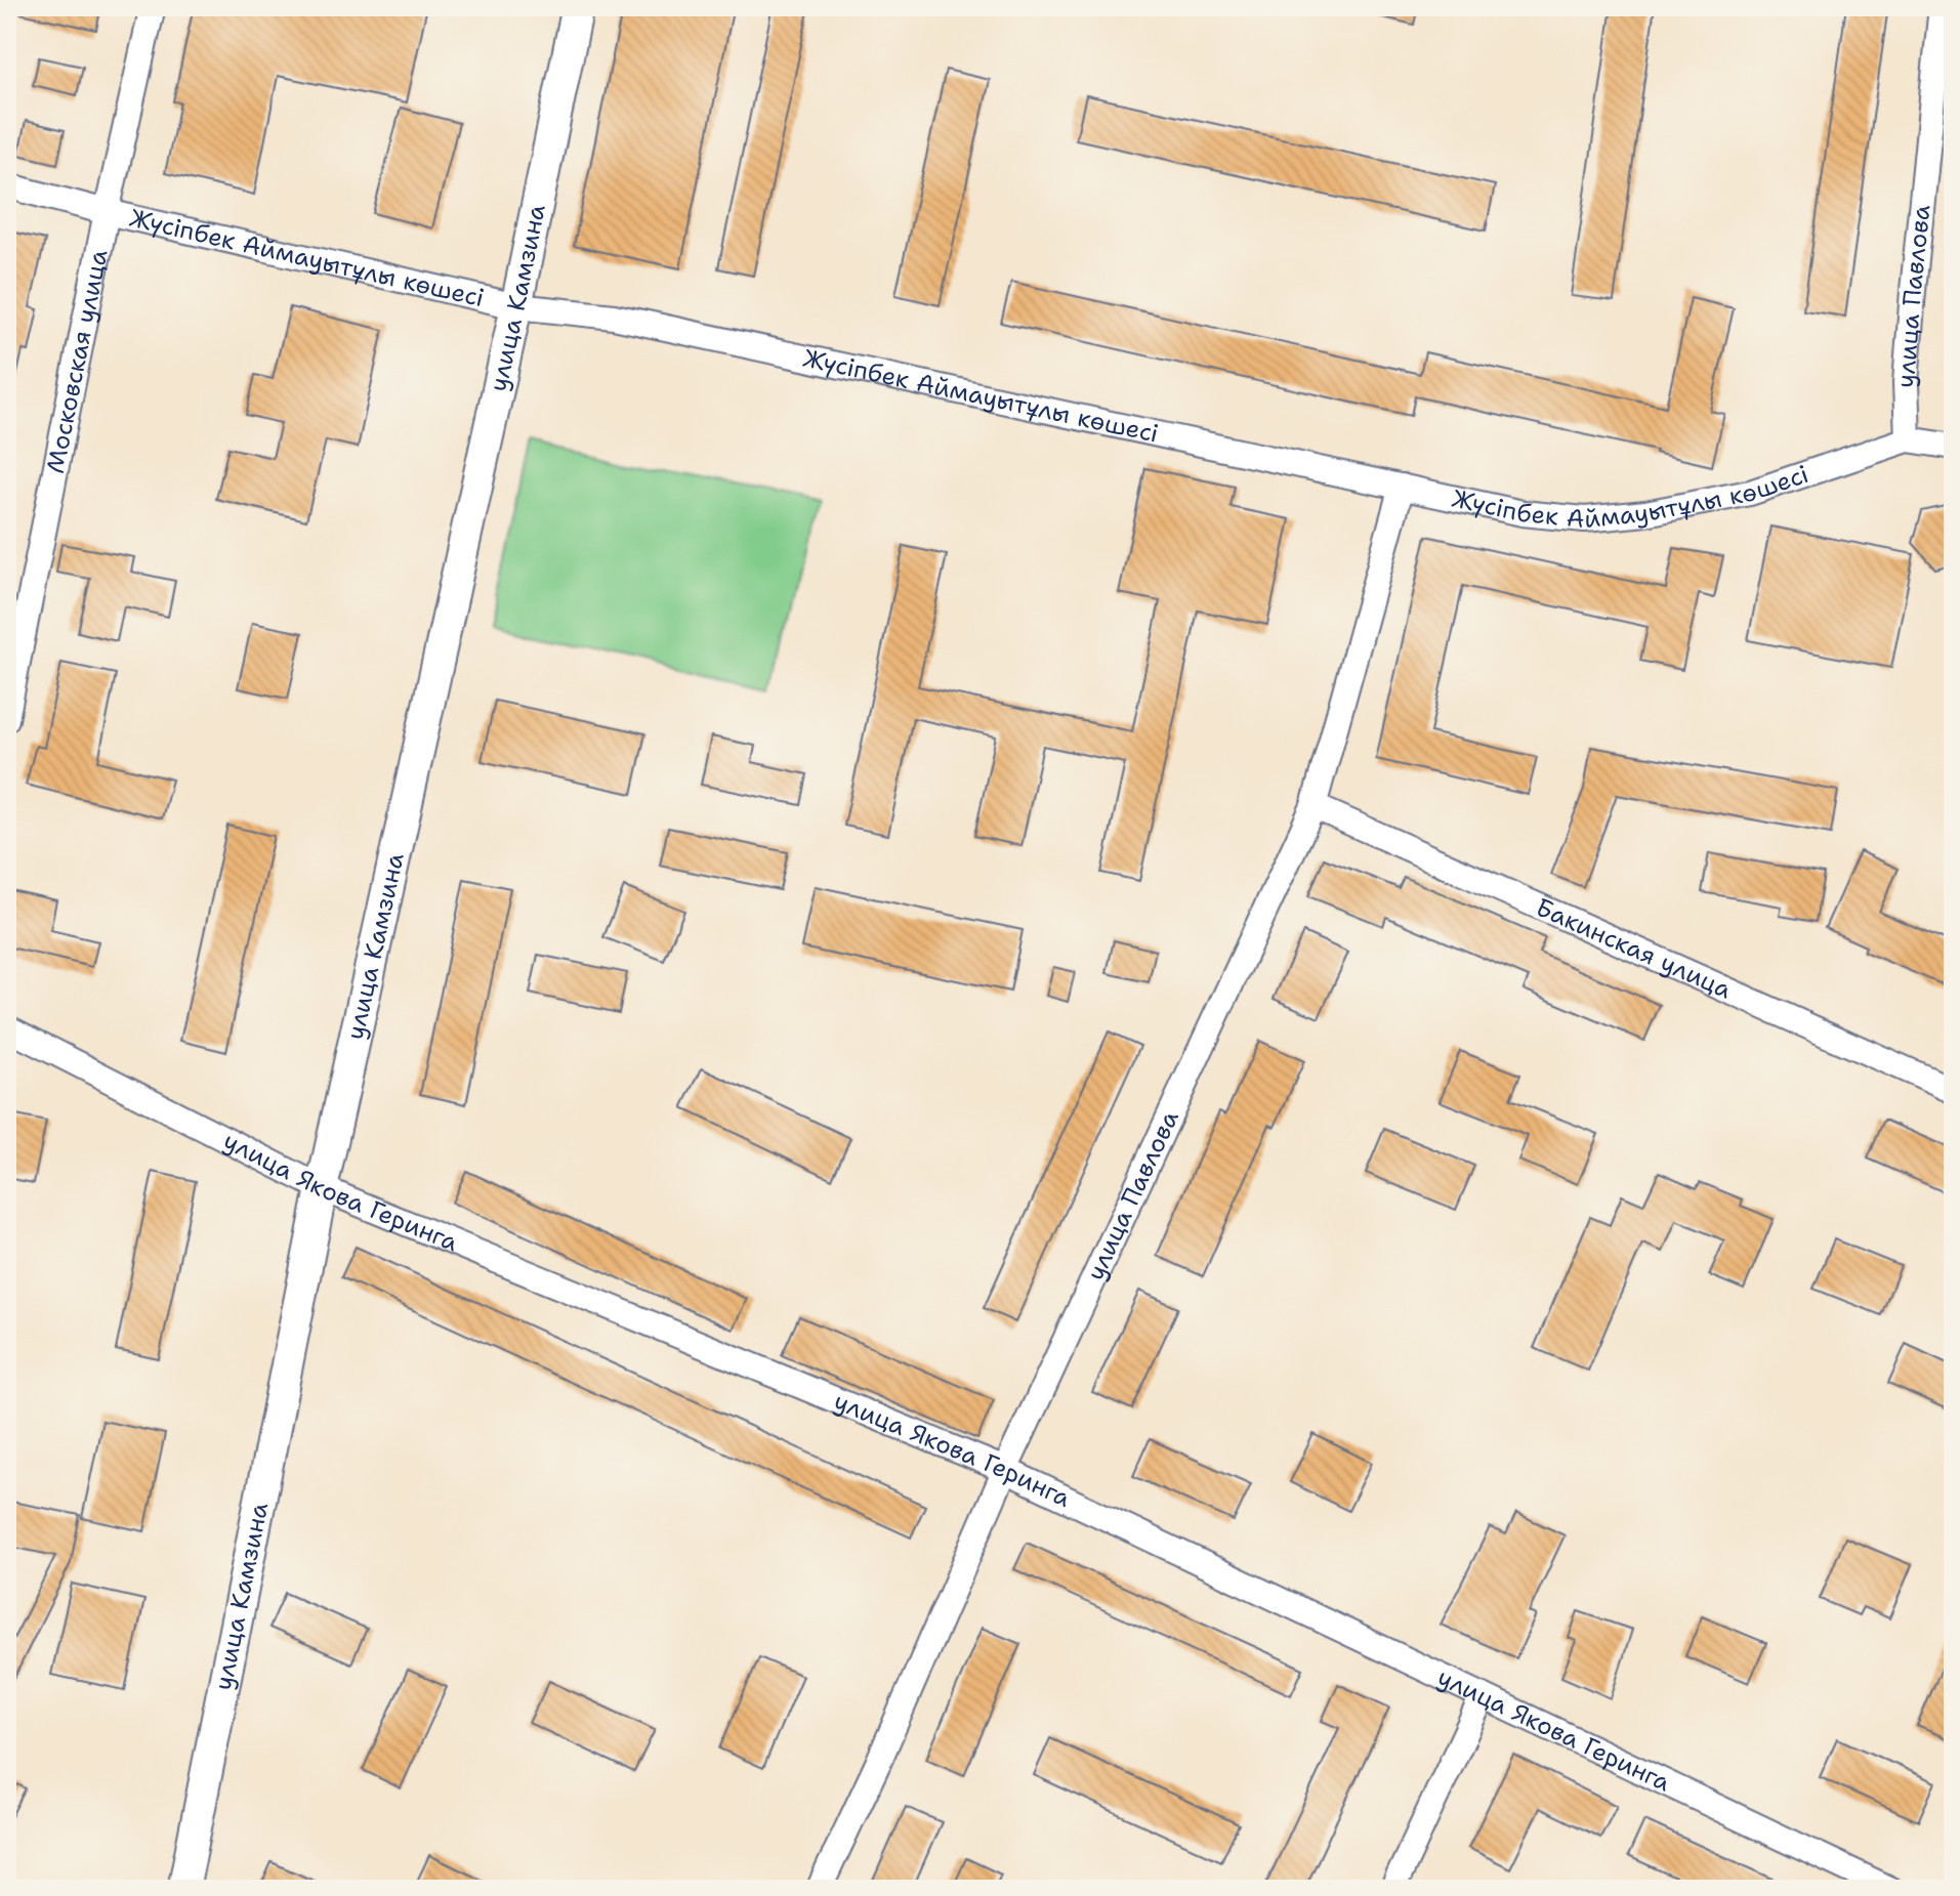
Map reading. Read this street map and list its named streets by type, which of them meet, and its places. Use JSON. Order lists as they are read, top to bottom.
{
  "streets": {
    "main road": ["улица Камзина"],
    "street": [
      "Жүсіпбек Аймауытұлы көшесі",
      "улица Павлова",
      "Московская улица",
      "Бакинская улица",
      "улица Якова Геринга"
    ]
  },
  "crossings": [
    ["Жүсіпбек Аймауытұлы көшесі", "улица Павлова"],
    ["Жүсіпбек Аймауытұлы көшесі", "улица Камзина"],
    ["Жүсіпбек Аймауытұлы көшесі", "Московская улица"],
    ["улица Павлова", "Бакинская улица"],
    ["улица Павлова", "улица Якова Геринга"],
    ["улица Камзина", "улица Якова Геринга"]
  ]
}
